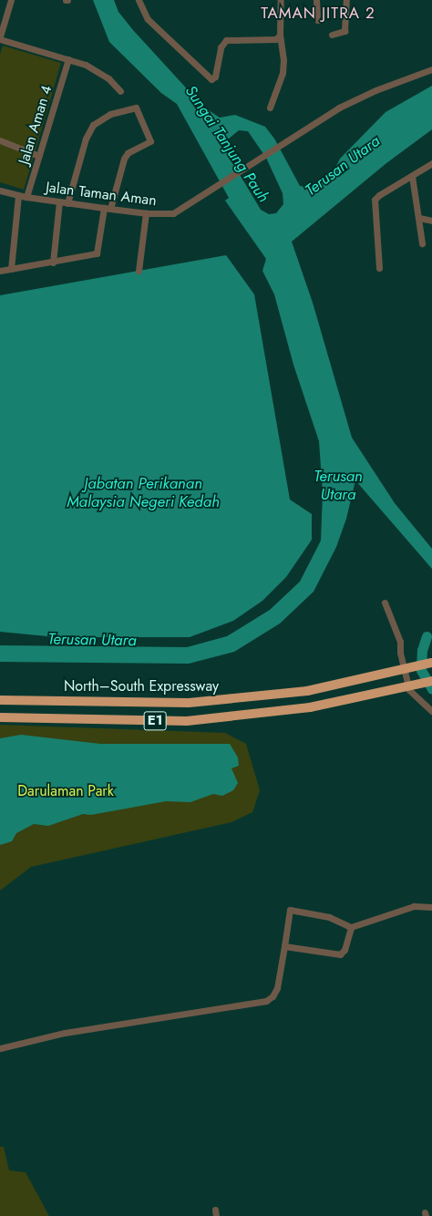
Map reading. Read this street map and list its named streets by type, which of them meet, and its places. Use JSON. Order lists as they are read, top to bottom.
{
  "streets": {
    "highway": ["North–South Expressway", "E1"],
    "street": ["Jalan Aman 4", "Jalan Taman Aman"]
  },
  "crossings": [
    ["Jalan Aman 4", "Jalan Taman Aman"]
  ],
  "districts": ["TAMAN JITRA 2"],
  "water": ["Sungai Tanjung Pauh", "Terusan Utara", "Jabatan Perikanan Malaysia Negeri Kedah"],
  "parks": ["Darulaman Park"]
}
